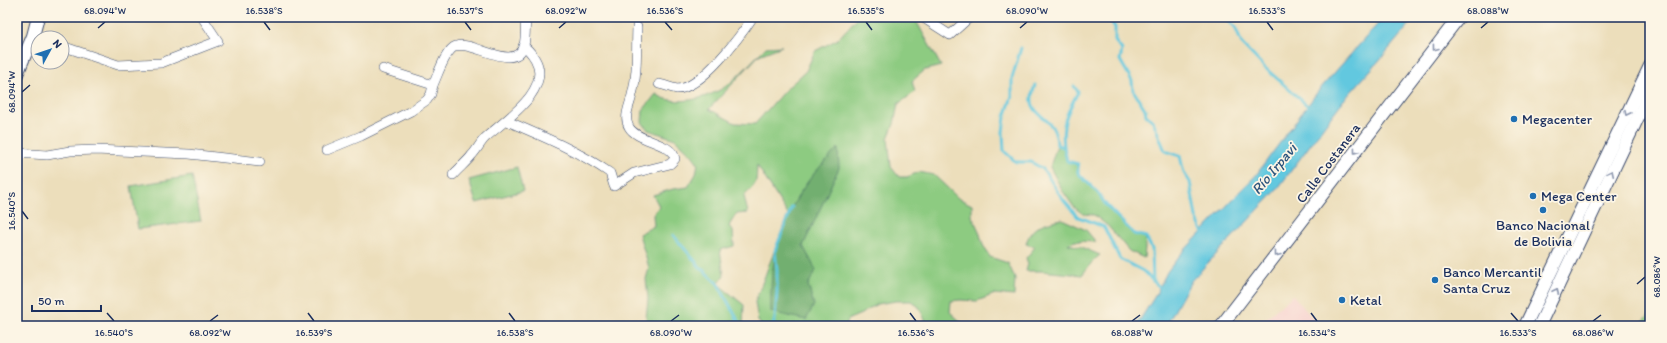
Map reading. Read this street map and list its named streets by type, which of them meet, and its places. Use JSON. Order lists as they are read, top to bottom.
{
  "streets": {
    "main road": ["Calle Costanera"]
  },
  "one_way": ["Calle Costanera"],
  "water": ["Río Irpavi"],
  "places": [
    "Megacenter",
    "Mega Center",
    "Banco Nacional de Bolivia",
    "Banco Mercantil Santa Cruz",
    "Ketal"
  ],
  "scale_bar": "50 m",
  "north": "top right",
  "coordinates": [
    "68.094°W",
    "16.538°S",
    "16.537°S",
    "68.092°W",
    "16.536°S",
    "16.535°S",
    "68.090°W",
    "16.533°S",
    "68.088°W",
    "16.540°S",
    "68.086°W",
    "16.539°S",
    "16.534°S"
  ]
}
